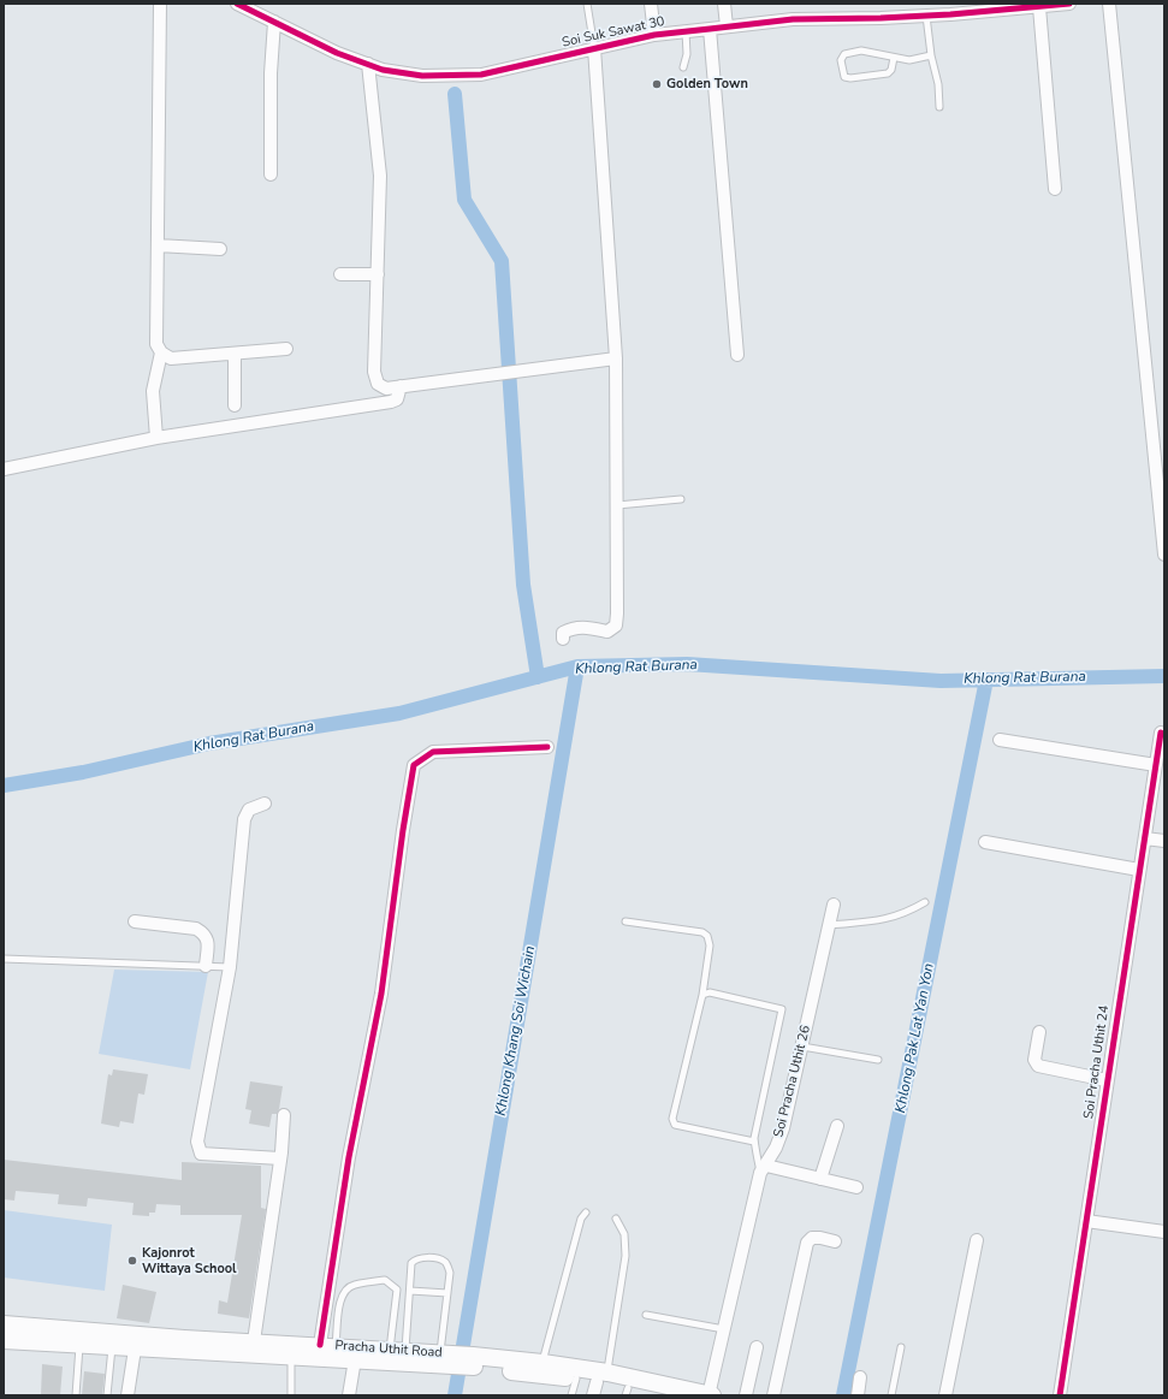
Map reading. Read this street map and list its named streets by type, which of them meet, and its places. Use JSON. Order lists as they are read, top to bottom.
{
  "streets": {
    "main road": ["Pracha Uthit Road"],
    "street": ["Soi Suk Sawat 30", "Soi Pracha Uthit 24", "Soi Pracha Uthit 26"]
  },
  "crossings": [
    ["Soi Pracha Uthit 26", "Pracha Uthit Road"]
  ],
  "water": ["Khlong Rat Burana", "Khlong Khang Soi Wichain", "Khlong Pak Lat Yan Yon"],
  "places": ["Golden Town", "Kajonrot Wittaya School"]
}
